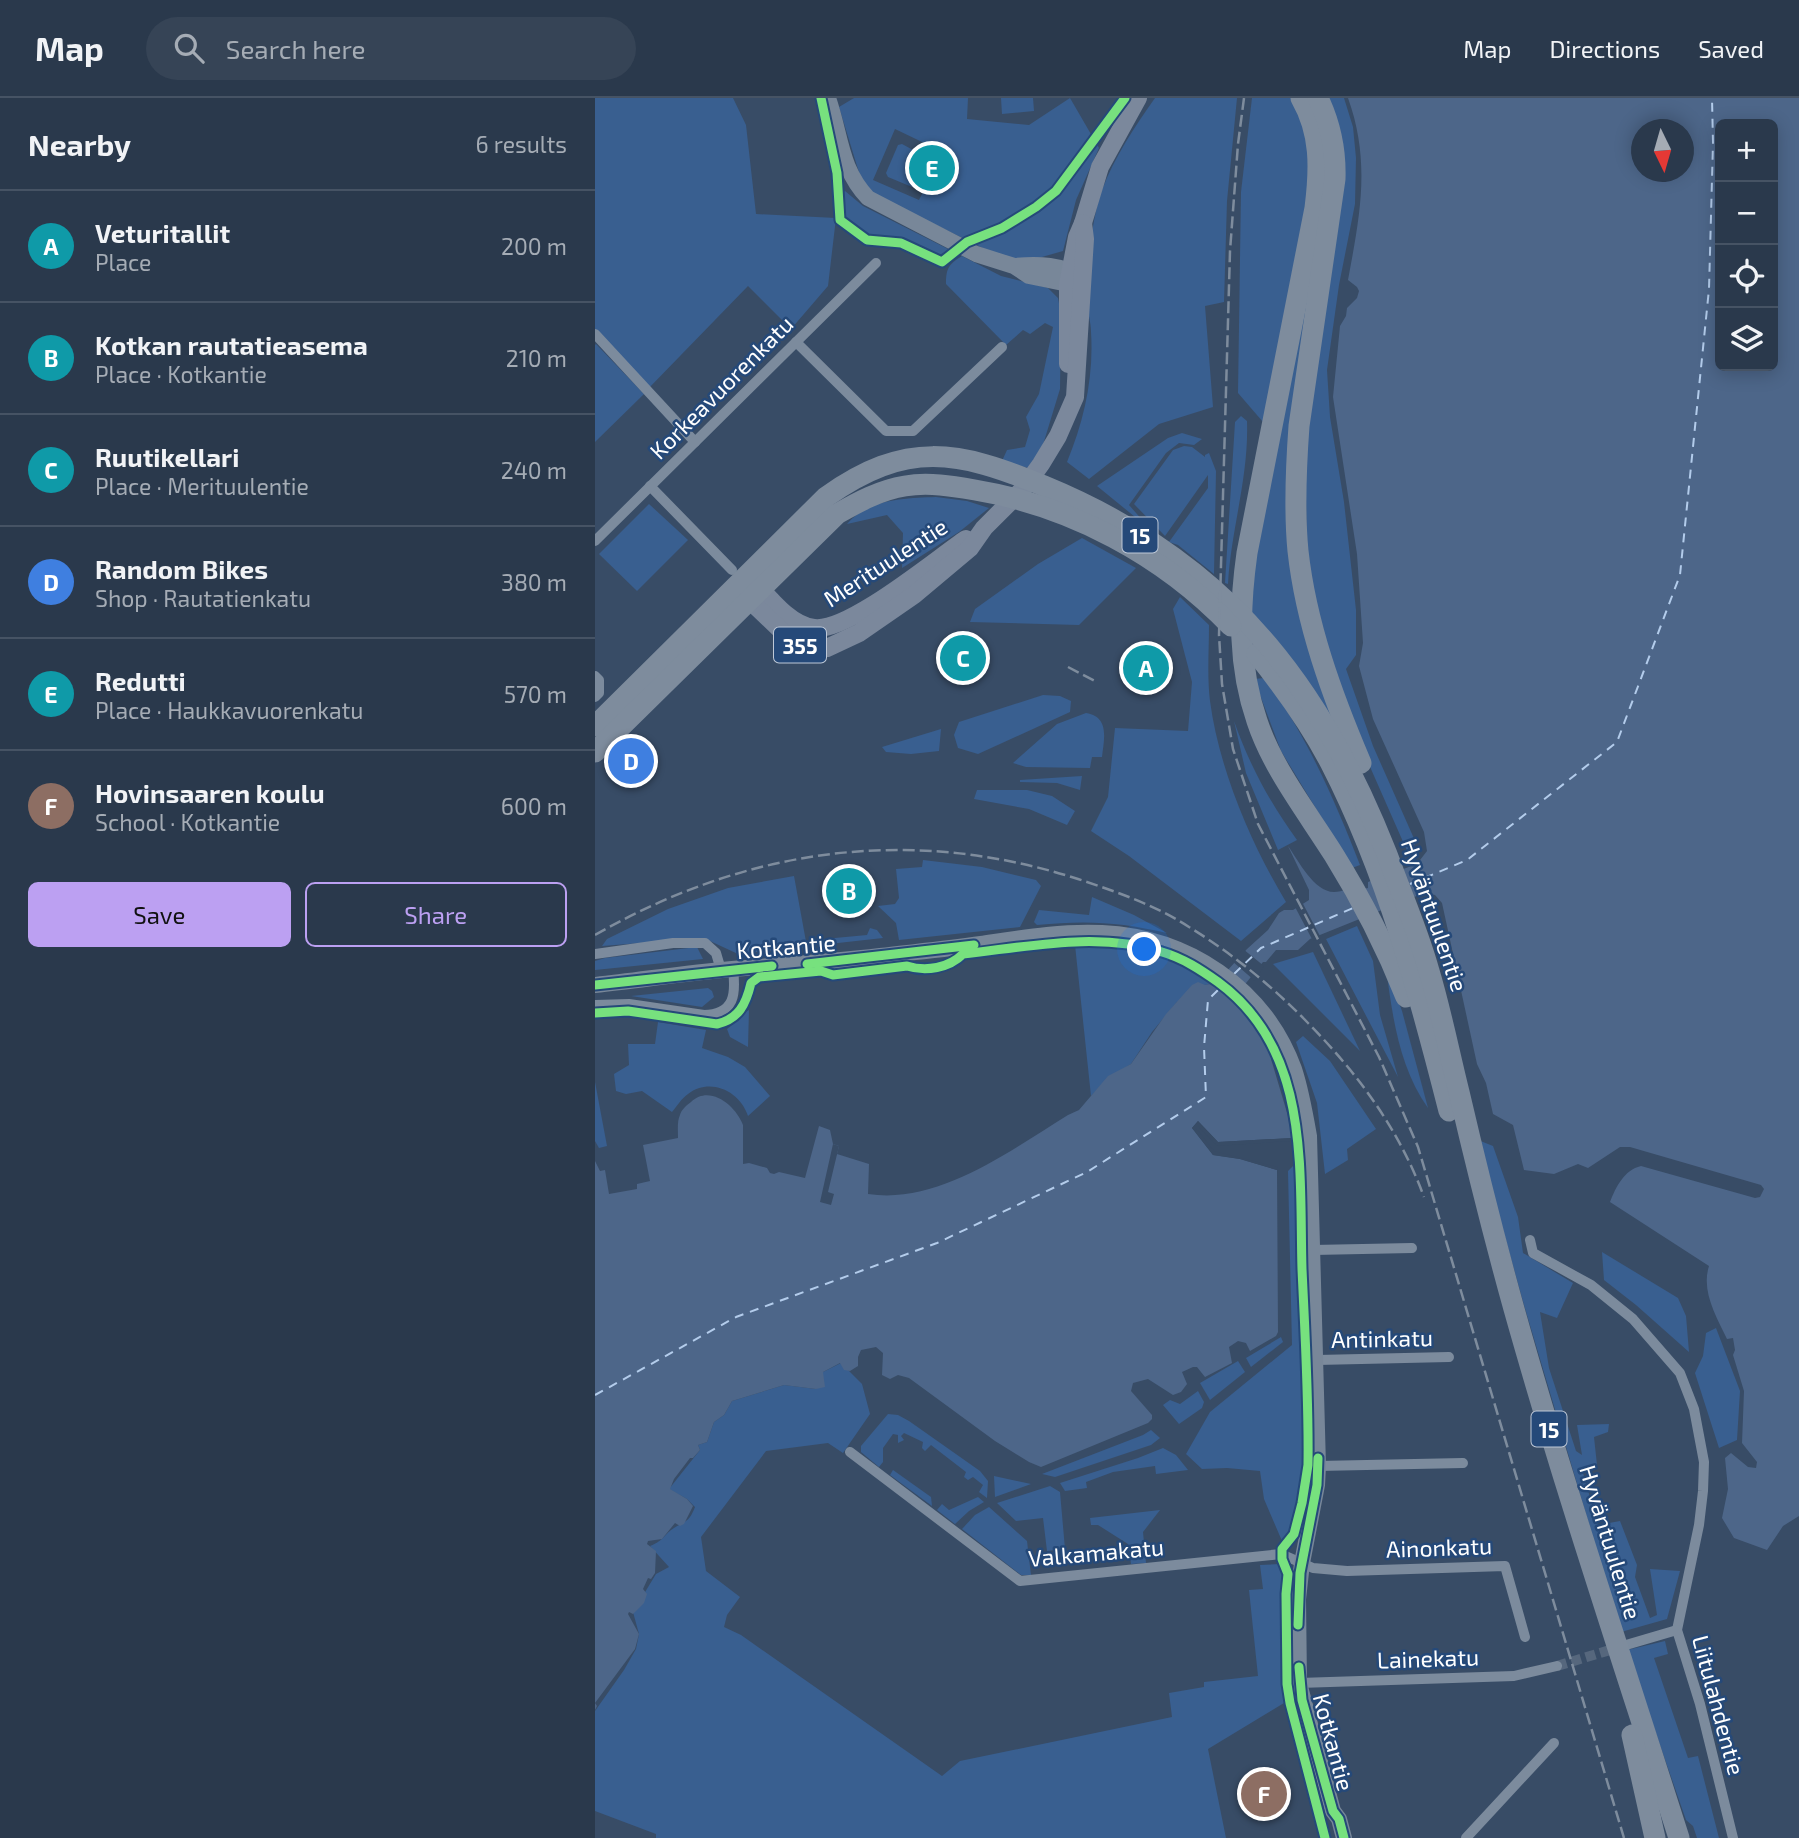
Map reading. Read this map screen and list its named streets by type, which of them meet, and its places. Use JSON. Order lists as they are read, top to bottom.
{
  "streets": {
    "highway": ["15", "Hyväntuulentie"],
    "main road": ["Merituulentie", "355"],
    "street": [
      "Korkeavuorenkatu",
      "Kotkantie",
      "Antinkatu",
      "Ainonkatu",
      "Valkamakatu",
      "Lainekatu",
      "Liitulahdentie"
    ]
  },
  "crossings": [
    ["15", "Merituulentie"],
    ["15", "Hyväntuulentie"],
    ["Merituulentie", "Hyväntuulentie"],
    ["Kotkantie", "Antinkatu"],
    ["Kotkantie", "Ainonkatu"],
    ["Kotkantie", "Valkamakatu"],
    ["Kotkantie", "Lainekatu"],
    ["Ainonkatu", "Valkamakatu"]
  ],
  "north": "bottom",
  "page": {
    "header": "Map",
    "search": "Search here",
    "nav": ["Map", "Directions", "Saved"],
    "heading": ["Nearby", "6 results"],
    "map_buttons": ["+", "−"],
    "pins": [
      "E",
      "C",
      "A",
      "D",
      "B",
      "F"
    ],
    "list": [
      {
        "mark": "A",
        "name": "Veturitallit",
        "note": "Place",
        "value": "200 m"
      },
      {
        "mark": "B",
        "name": "Kotkan rautatieasema",
        "note": "Place · Kotkantie",
        "value": "210 m"
      },
      {
        "mark": "C",
        "name": "Ruutikellari",
        "note": "Place · Merituulentie",
        "value": "240 m"
      },
      {
        "mark": "D",
        "name": "Random Bikes",
        "note": "Shop · Rautatienkatu",
        "value": "380 m"
      },
      {
        "mark": "E",
        "name": "Redutti",
        "note": "Place · Haukkavuorenkatu",
        "value": "570 m"
      },
      {
        "mark": "F",
        "name": "Hovinsaaren koulu",
        "note": "School · Kotkantie",
        "value": "600 m"
      }
    ],
    "buttons": ["Save", "Share"]
  }
}
